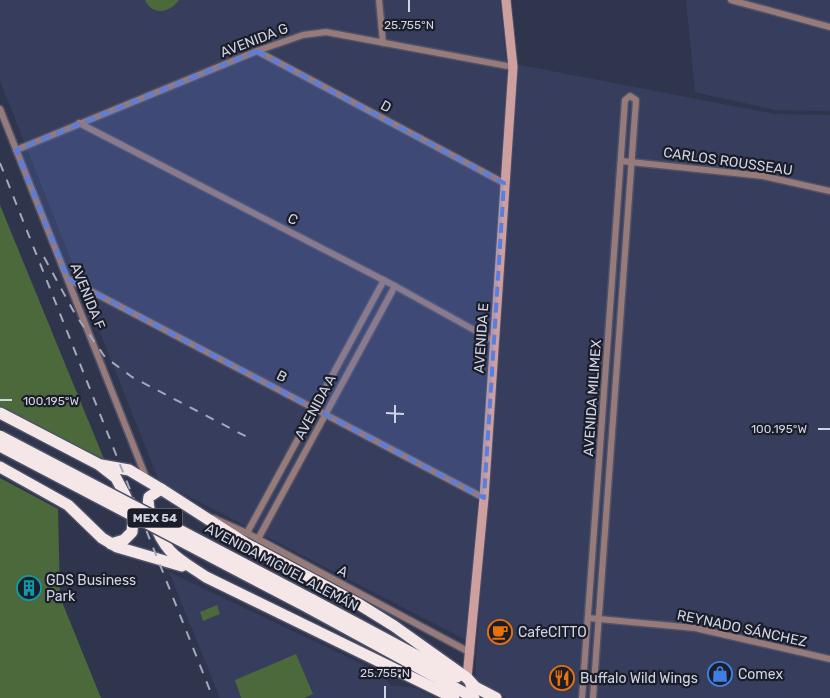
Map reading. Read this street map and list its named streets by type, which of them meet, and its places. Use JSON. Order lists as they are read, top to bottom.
{
  "streets": {
    "highway": ["MEX 54", "AVENIDA MIGUEL ALEMÁN"],
    "main road": ["AVENIDA E"],
    "street": [
      "AVENIDA G",
      "D",
      "CARLOS ROUSSEAU",
      "C",
      "AVENIDA F",
      "B",
      "AVENIDA MILIMEX",
      "AVENIDA A",
      "A",
      "REYNADO SÁNCHEZ"
    ]
  },
  "crossings": [
    ["AVENIDA G", "D"],
    ["AVENIDA G", "C"],
    ["AVENIDA G", "AVENIDA F"],
    ["AVENIDA G", "AVENIDA E"],
    ["D", "AVENIDA E"],
    ["CARLOS ROUSSEAU", "AVENIDA MILIMEX"],
    ["C", "AVENIDA E"],
    ["C", "AVENIDA A"],
    ["AVENIDA F", "B"],
    ["AVENIDA E", "B"],
    ["AVENIDA E", "A"],
    ["B", "AVENIDA A"],
    ["AVENIDA MILIMEX", "REYNADO SÁNCHEZ"],
    ["AVENIDA A", "A"]
  ],
  "places": {
    "building": ["GDS Business Park"],
    "cafe": ["CafeCITTO"],
    "shop": ["Comex"],
    "restaurant": ["Buffalo Wild Wings"]
  },
  "coordinates": ["25.755°N", "100.195°W"]
}
